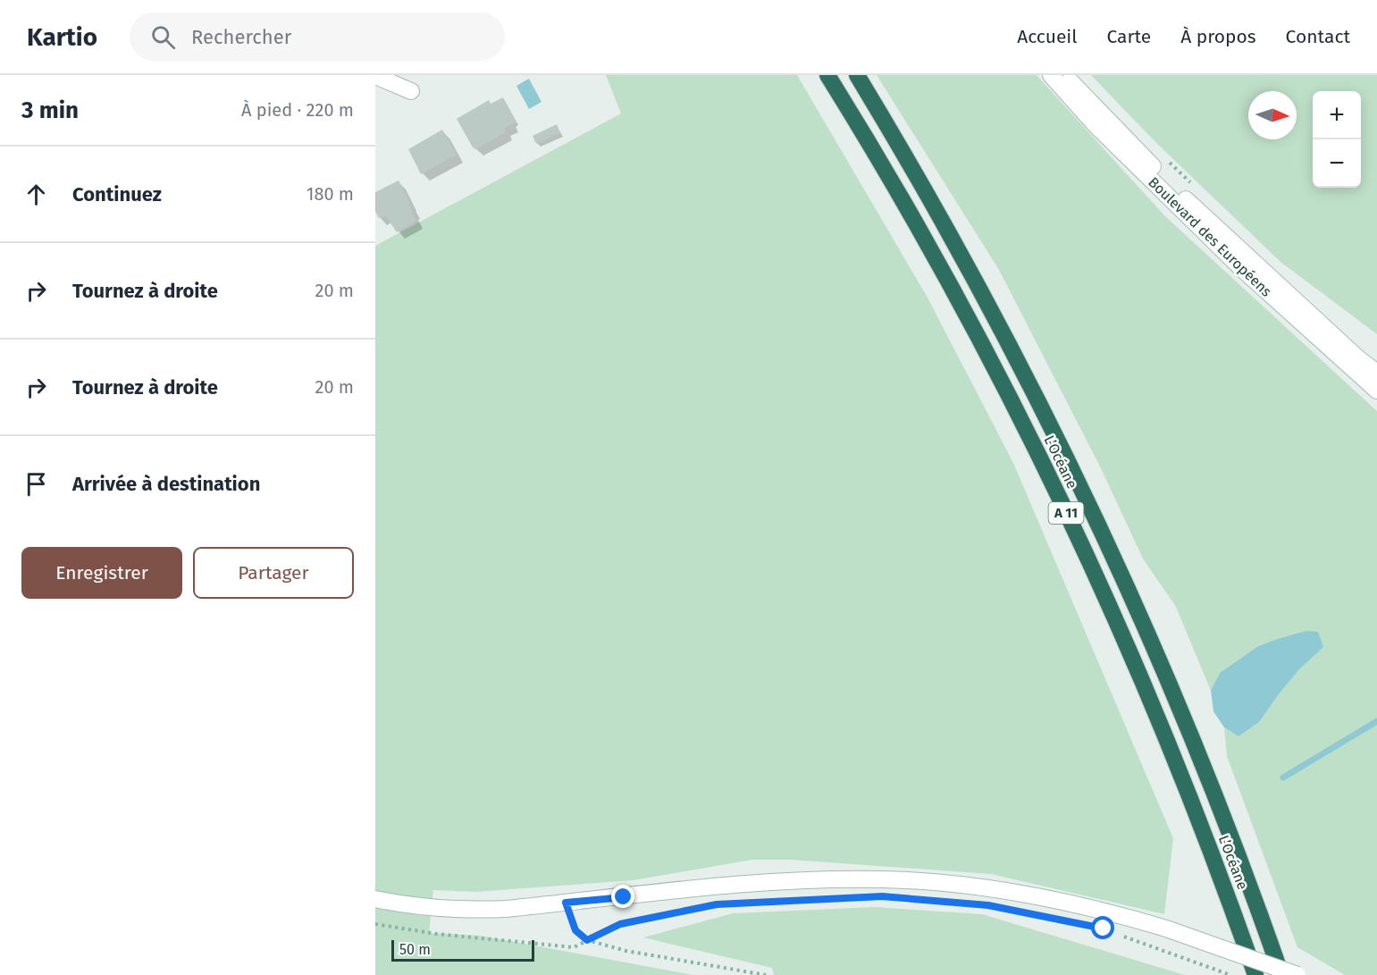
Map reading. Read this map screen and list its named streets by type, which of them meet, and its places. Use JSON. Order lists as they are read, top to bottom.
{
  "streets": {
    "highway": ["L’Océane", "A 11"],
    "main road": ["Boulevard des Européens"]
  },
  "scale_bar": "50 m",
  "north": "right",
  "page": {
    "header": "Kartio",
    "search": "Rechercher",
    "nav": [
      "Accueil",
      "Carte",
      "À propos",
      "Contact"
    ],
    "heading": ["3 min", "À pied · 220 m"],
    "map_buttons": ["+", "−"],
    "list": [
      ["Continuez", "180 m"],
      ["Tournez à droite", "20 m"],
      ["Tournez à droite", "20 m"],
      "Arrivée à destination"
    ],
    "buttons": ["Enregistrer", "Partager"],
    "scale": "50 m"
  }
}
